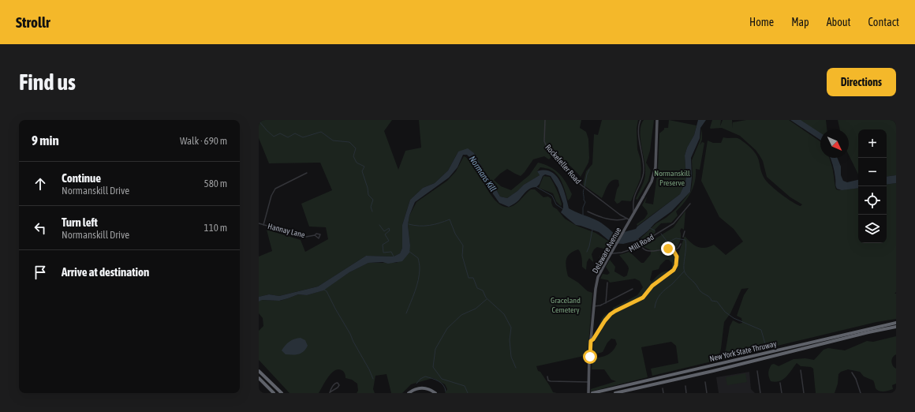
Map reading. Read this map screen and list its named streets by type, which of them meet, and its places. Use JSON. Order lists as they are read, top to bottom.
{
  "streets": {
    "highway": ["New York State Thruway"],
    "main road": ["Delaware Avenue"],
    "street": ["Rockefeller Road", "Hannay Lane", "Mill Road"]
  },
  "crossings": [
    ["Mill Road", "Delaware Avenue"]
  ],
  "water": ["Normans Kill"],
  "parks": ["Normanskill Preserve", "Graceland Cemetery"],
  "north": "bottom right",
  "page": {
    "header": "Strollr",
    "nav": [
      "Home",
      "Map",
      "About",
      "Contact"
    ],
    "buttons": "Directions",
    "title": "Find us",
    "heading": ["9 min", "Walk · 690 m"],
    "map_buttons": ["+", "−"],
    "list": [
      ["Continue", "Normanskill Drive", "580 m"],
      ["Turn left", "Normanskill Drive", "110 m"],
      "Arrive at destination"
    ]
  }
}
